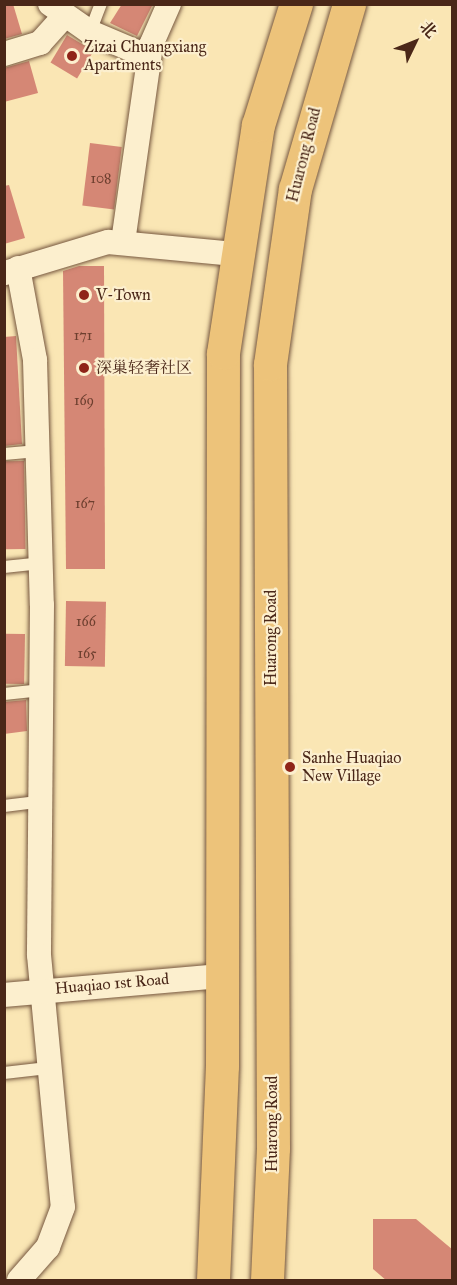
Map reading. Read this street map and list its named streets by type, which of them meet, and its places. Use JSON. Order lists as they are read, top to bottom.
{
  "streets": {
    "main road": ["Huarong Road"],
    "street": ["Huaqiao 1st Road"]
  },
  "places": [
    "Zizai Chuangxiang Apartments",
    "V-Town",
    "深巢轻奢社区",
    "Sanhe Huaqiao New Village"
  ],
  "house_numbers": [
    "108",
    "171",
    "169",
    "167",
    "166",
    "165"
  ],
  "north": "top right"
}
